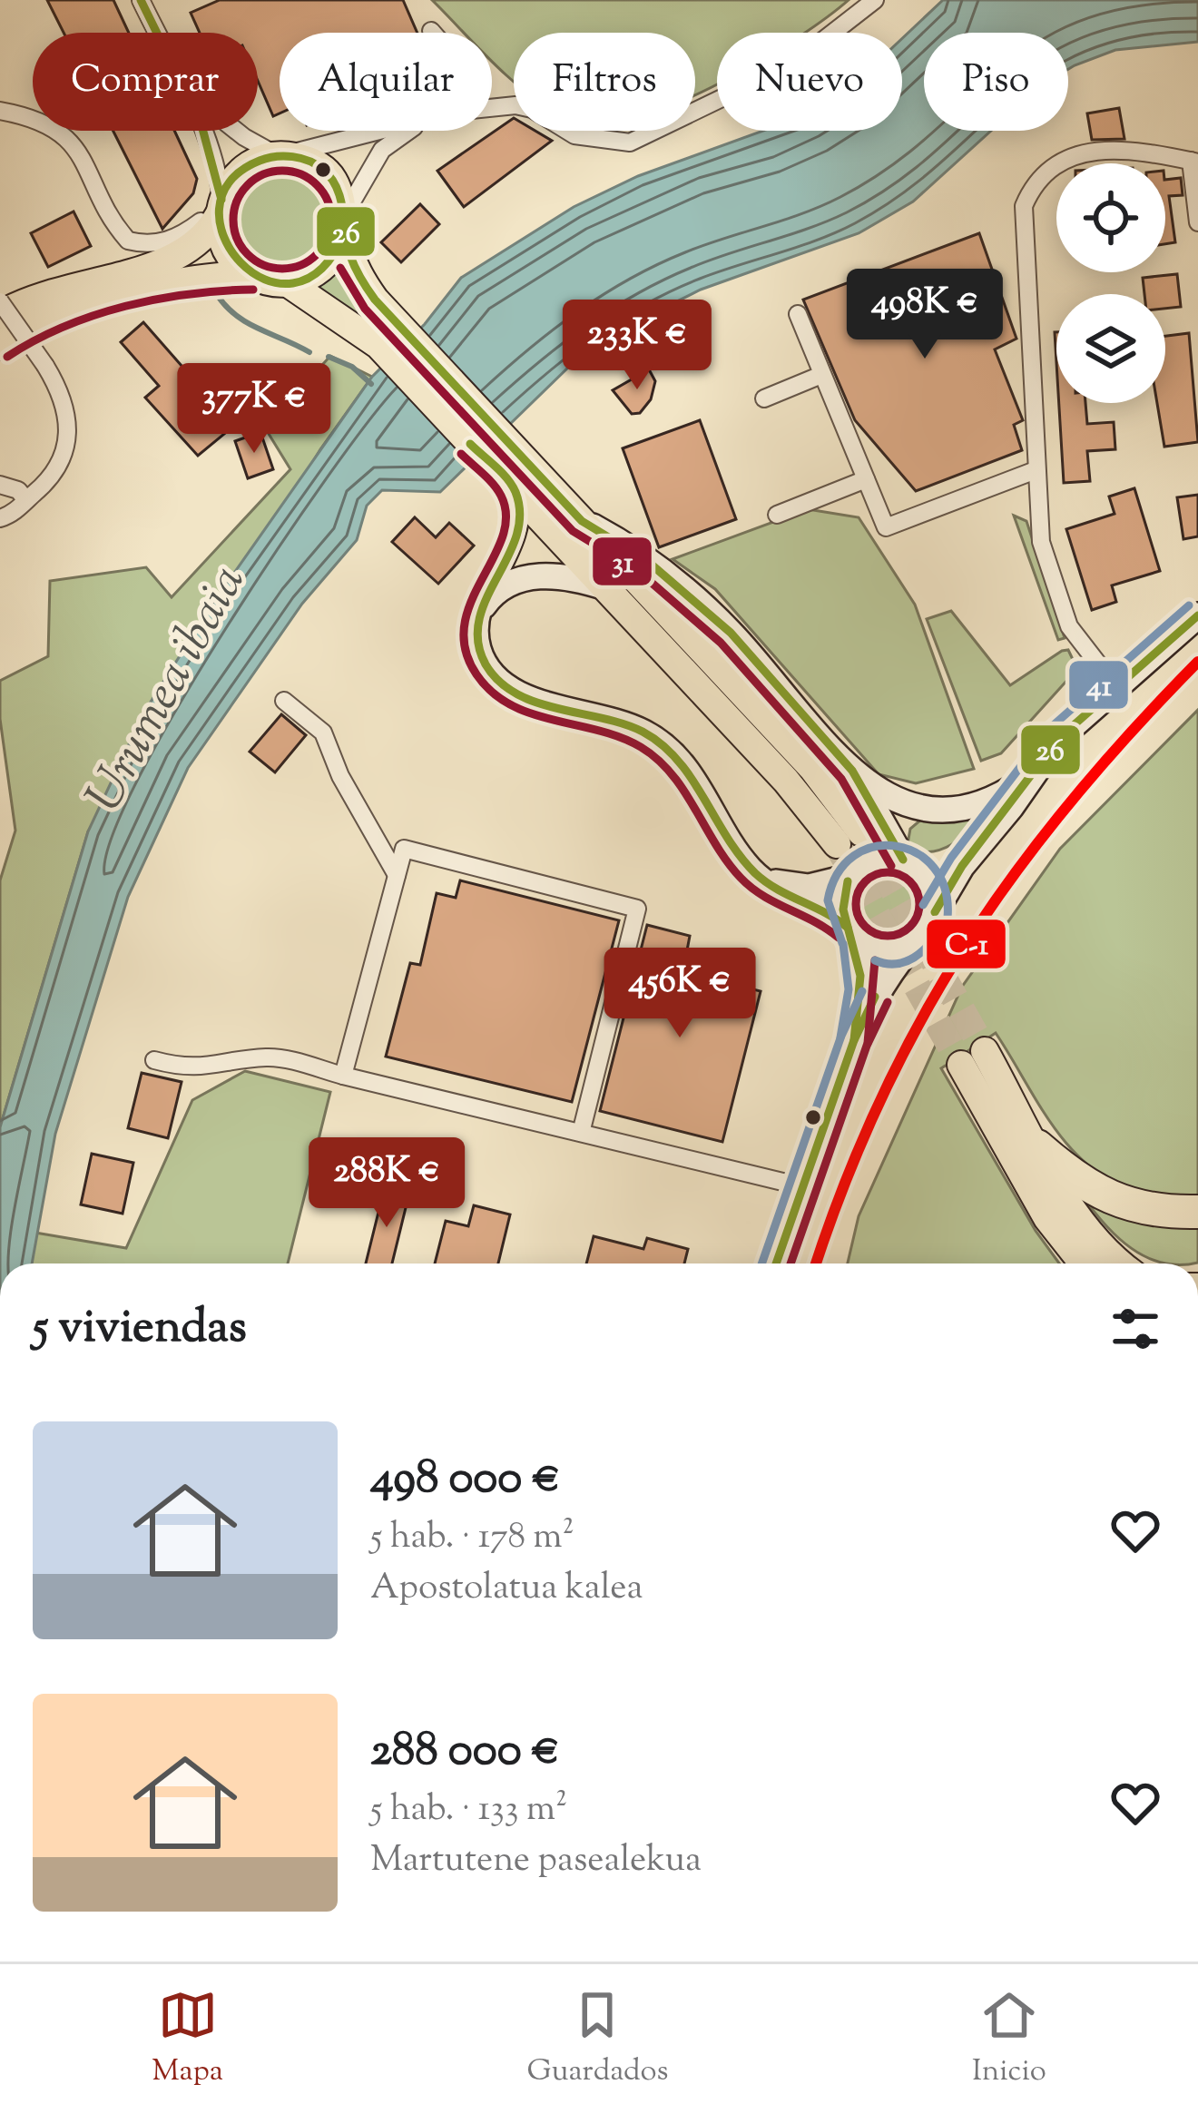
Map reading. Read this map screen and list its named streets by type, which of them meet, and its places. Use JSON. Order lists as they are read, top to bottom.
{
  "water": ["Urumea ibaia"],
  "lines": [
    "transit line 26",
    "transit line 31",
    "transit line 41",
    "transit line C-1"
  ],
  "page": {
    "chip": [
      "Comprar",
      "Alquilar",
      "Filtros",
      "Nuevo",
      "Piso"
    ],
    "price": [
      "498K €",
      "233K €",
      "377K €",
      "456K €",
      "288K €"
    ],
    "heading": "5 viviendas",
    "list": [
      {
        "name": "498 000 €",
        "note": "5 hab. · 178 m² · Apostolatua kalea"
      },
      {
        "name": "288 000 €",
        "note": "5 hab. · 133 m² · Martutene pasealekua"
      }
    ],
    "tabs": ["Mapa", "Guardados", "Inicio"]
  }
}
